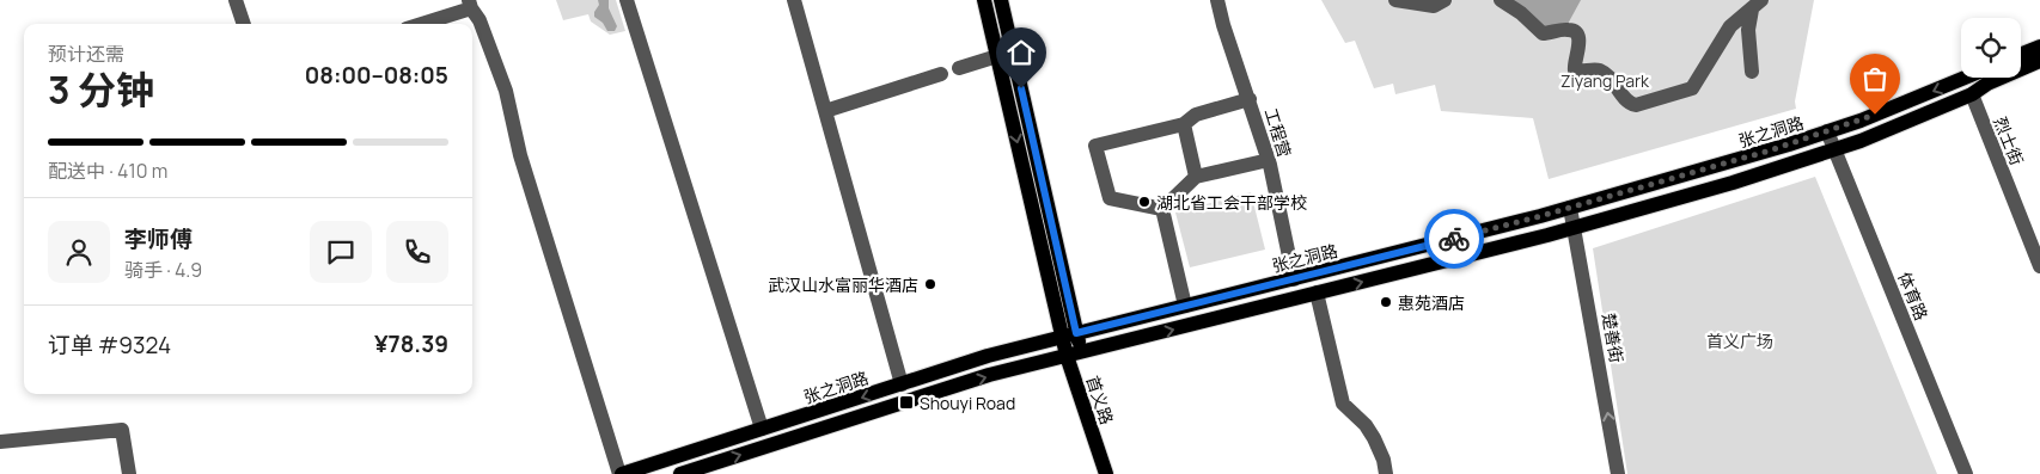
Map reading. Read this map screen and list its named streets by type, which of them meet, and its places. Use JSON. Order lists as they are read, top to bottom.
{
  "streets": {
    "main road": ["张之洞路", "首义路"],
    "street": [
      "工程营",
      "烈士街",
      "体育路",
      "楚善街"
    ]
  },
  "crossings": [
    ["张之洞路", "工程营"],
    ["张之洞路", "楚善街"],
    ["张之洞路", "首义路"]
  ],
  "one_way": ["楚善街"],
  "parks": ["Ziyang Park", "首义广场"],
  "places": {
    "other": ["湖北省工会干部学校", "武汉山水富丽华酒店", "惠苑酒店"],
    "transit": ["Shouyi Road"]
  },
  "page": {
    "heading": ["3 分钟", "预计还需", "08:00–08:05"],
    "panel": [
      "李师傅",
      "骑手 · 4.9",
      "订单 #9324",
      "¥78.39"
    ],
    "bar": "配送中 · 410 m"
  }
}
